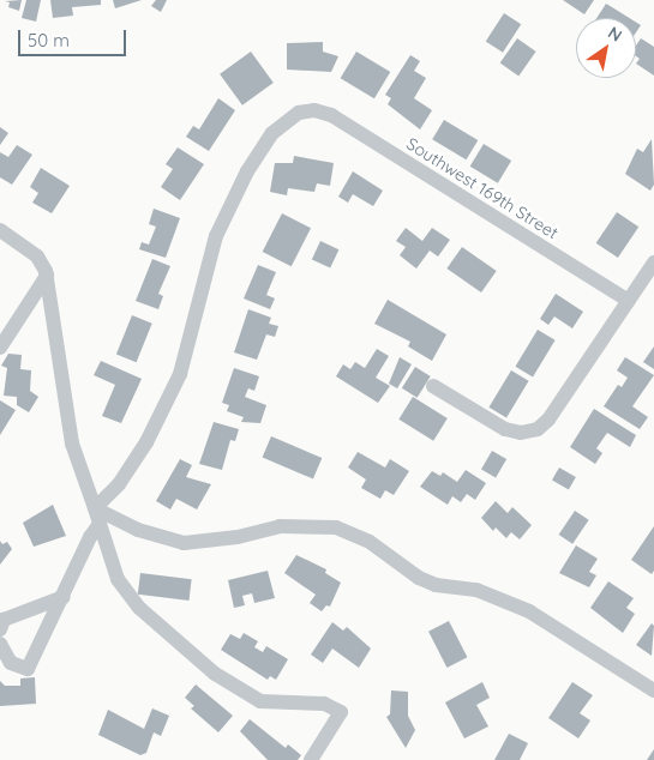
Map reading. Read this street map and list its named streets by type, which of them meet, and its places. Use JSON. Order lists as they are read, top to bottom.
{
  "streets": {
    "street": ["Southwest 169th Street"]
  },
  "scale_bar": "50 m",
  "north": "top right"
}
